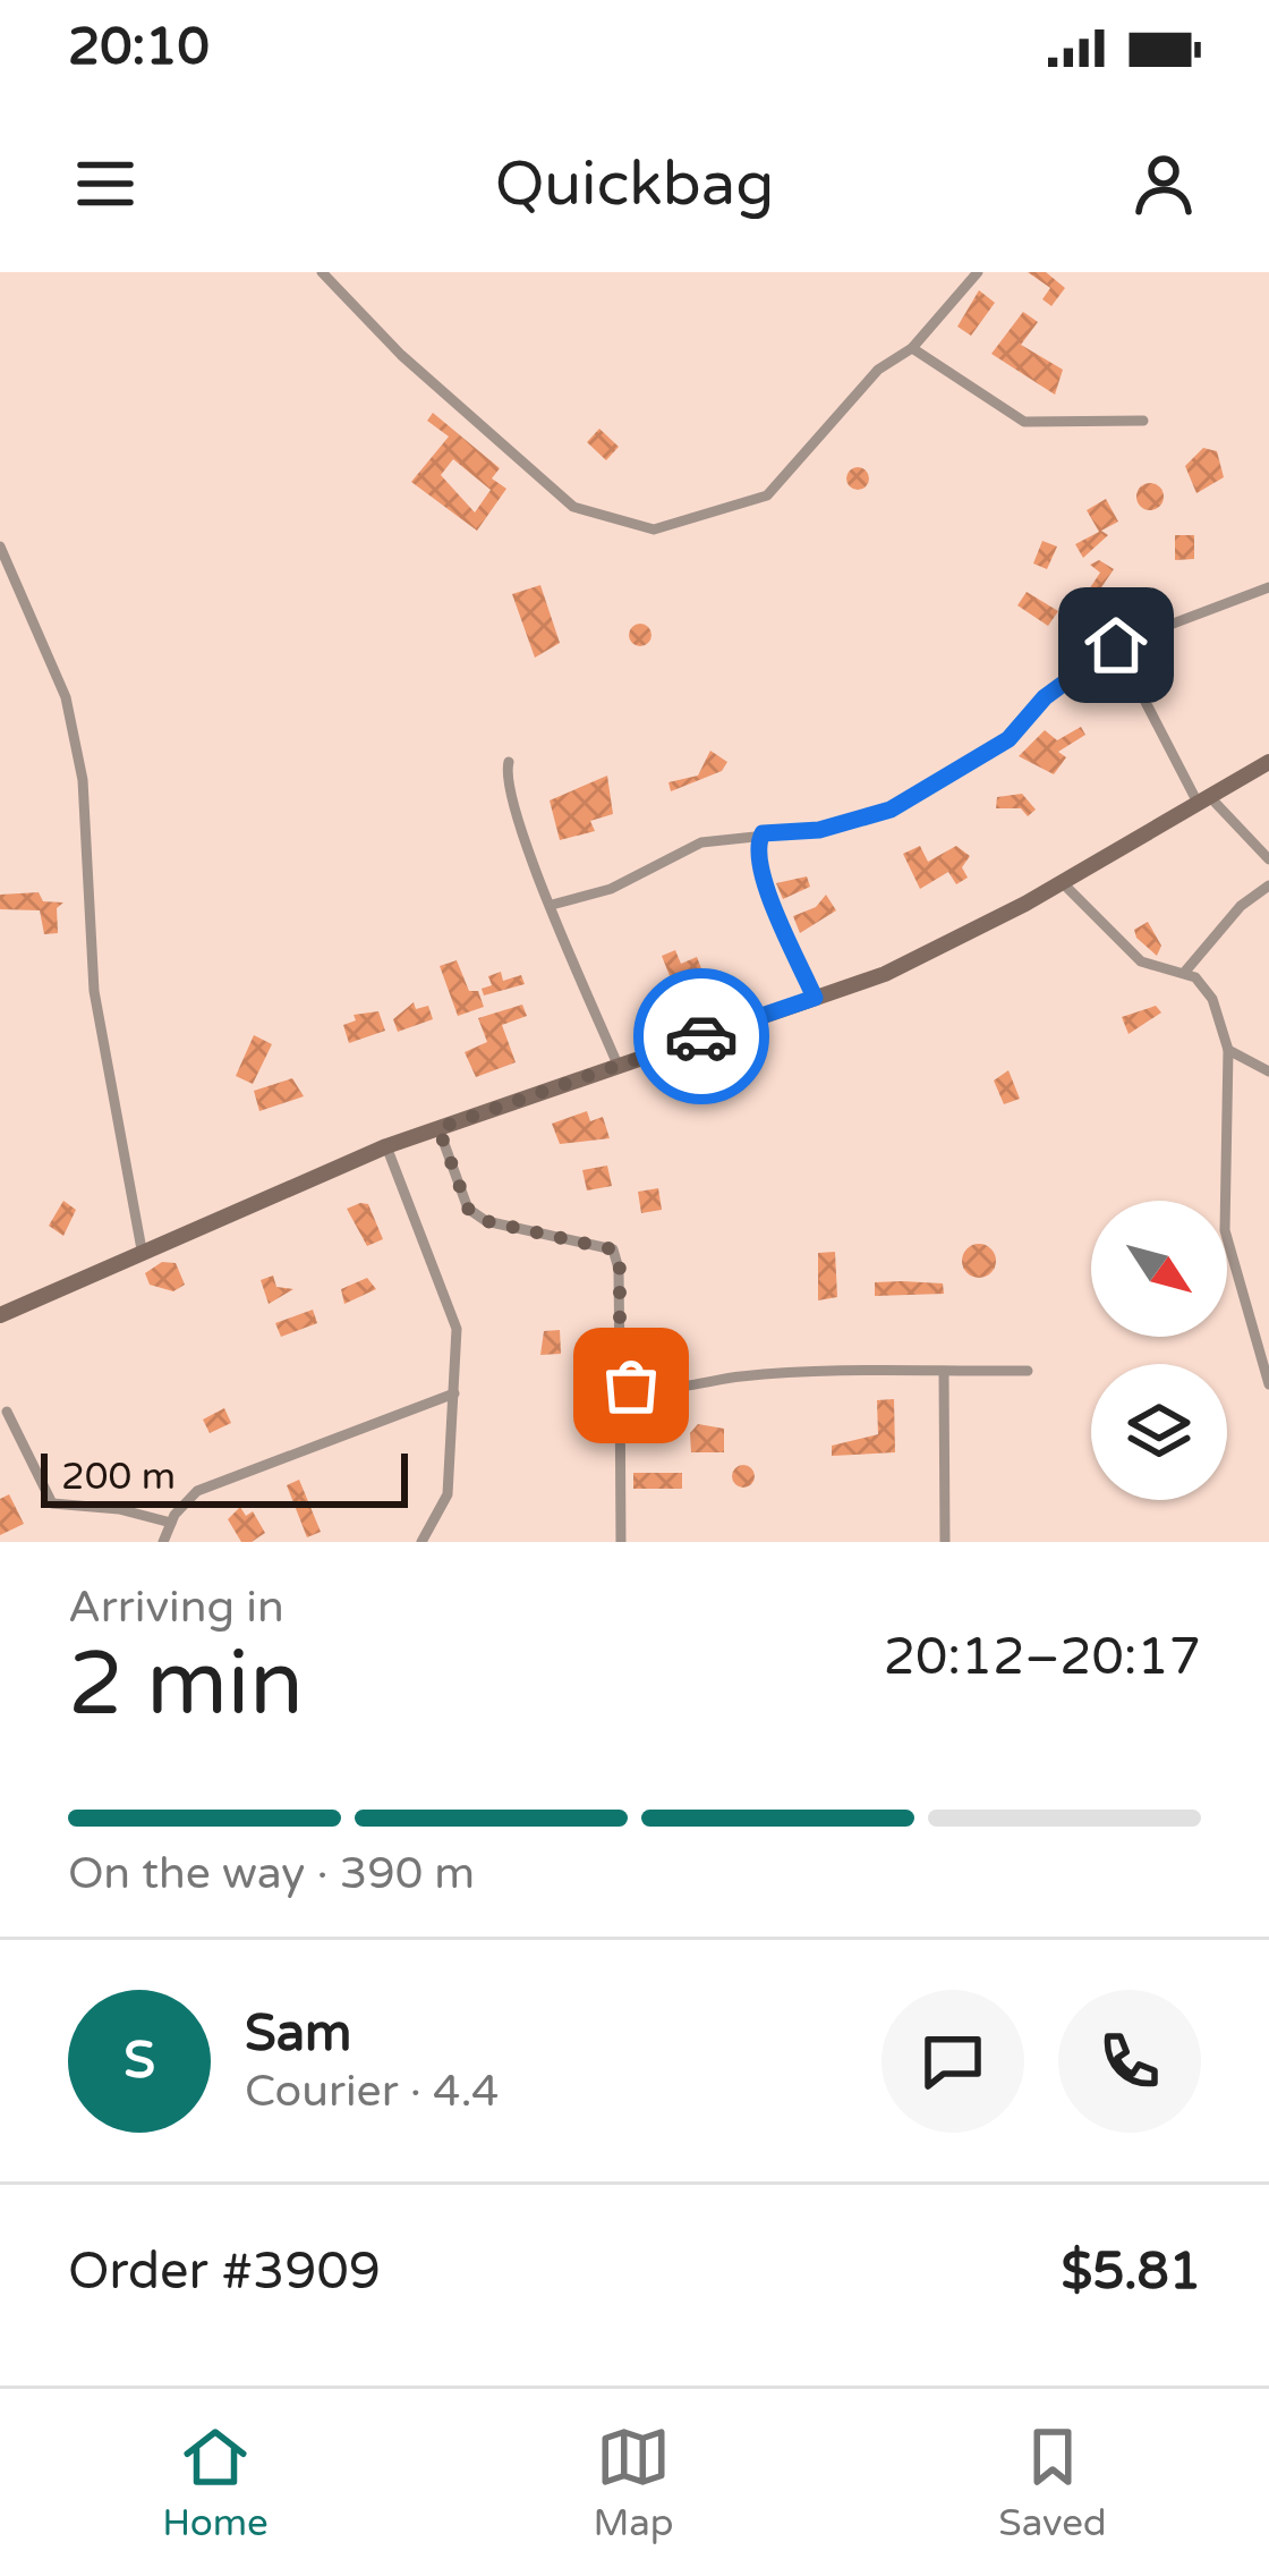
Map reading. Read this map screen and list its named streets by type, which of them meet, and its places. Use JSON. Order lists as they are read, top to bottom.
{
  "scale_bar": "200 m",
  "north": "bottom right",
  "page": {
    "status": "20:10",
    "header": "Quickbag",
    "scale": "200 m",
    "heading": ["2 min", "Arriving in", "20:12–20:17"],
    "panel": [
      "Sam",
      "Courier · 4.4",
      "Order #3909",
      "$5.81"
    ],
    "bar": "On the way · 390 m",
    "round": "S",
    "tabs": ["Home", "Map", "Saved"]
  }
}
